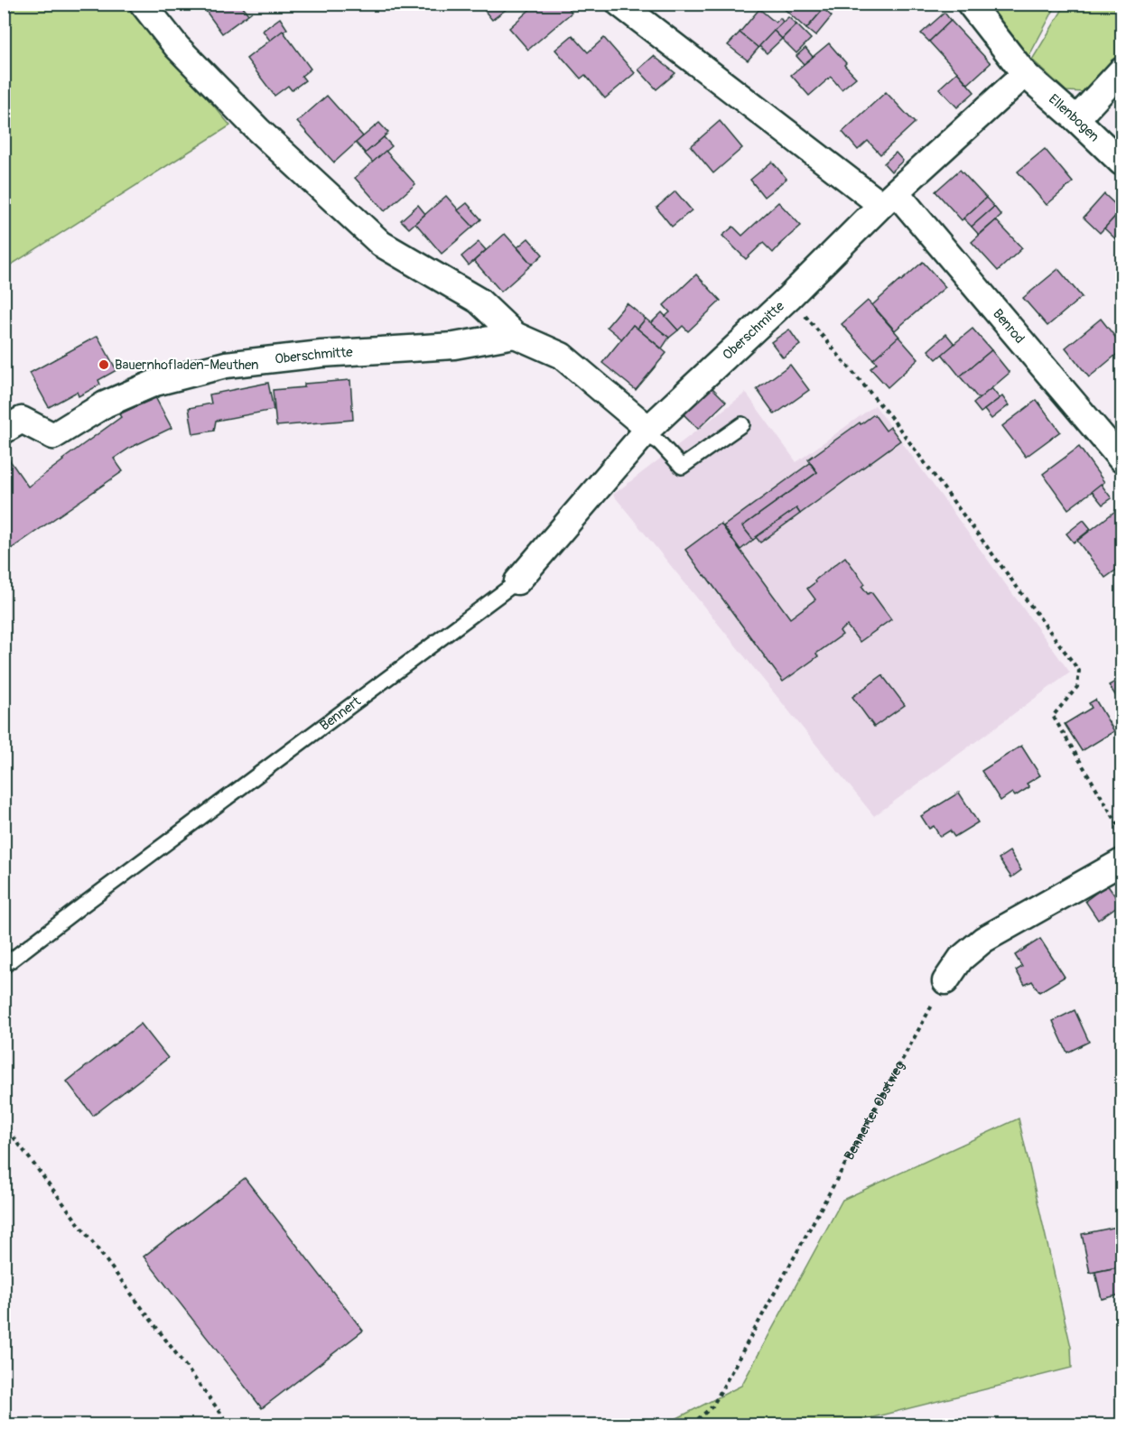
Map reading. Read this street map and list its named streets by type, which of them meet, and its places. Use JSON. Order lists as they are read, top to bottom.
{
  "streets": {
    "street": [
      "Ellenbogen",
      "Benrod",
      "Oberschmitte",
      "Bennert"
    ],
    "path": ["Bennerter Obstweg"]
  },
  "crossings": [
    ["Ellenbogen", "Oberschmitte"],
    ["Benrod", "Oberschmitte"],
    ["Oberschmitte", "Bennert"]
  ],
  "places": ["Bauernhofladen-Meuthen"]
}
